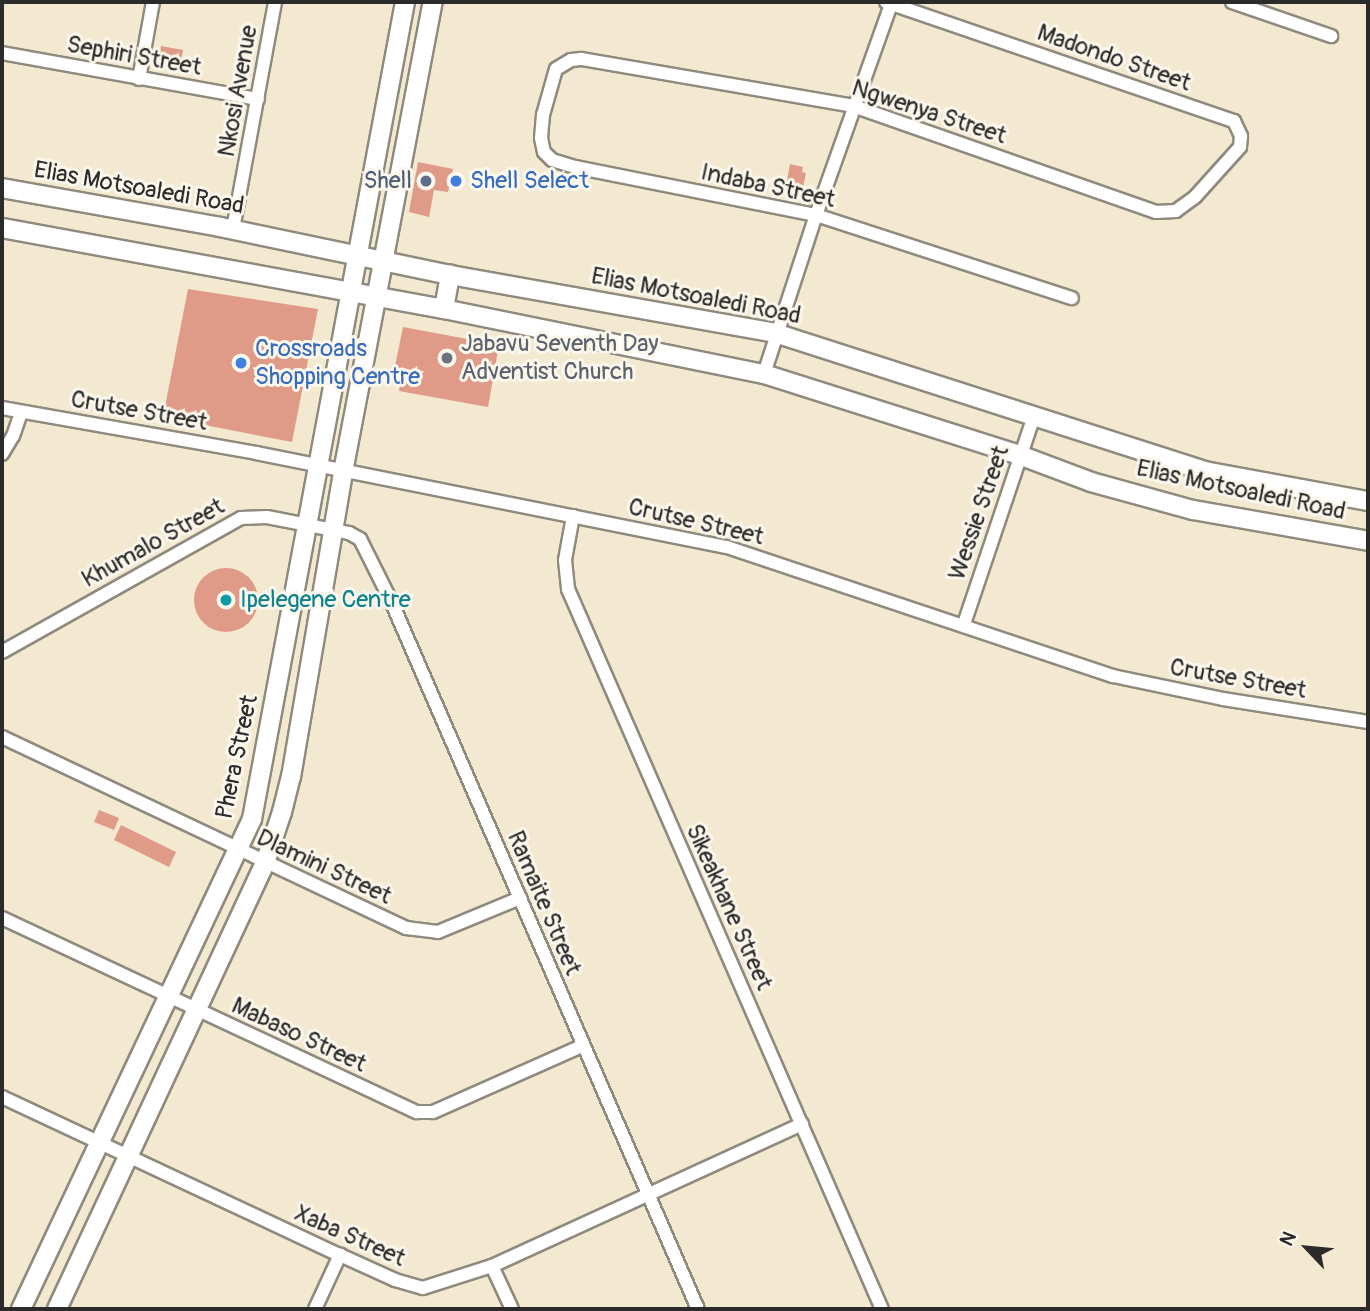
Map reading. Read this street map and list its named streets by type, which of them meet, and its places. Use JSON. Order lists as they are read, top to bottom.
{
  "streets": {
    "main road": ["Elias Motsoaledi Road", "Phera Street"],
    "street": [
      "Sephiri Street",
      "Madondo Street",
      "Nkosi Avenue",
      "Ngwenya Street",
      "Indaba Street",
      "Crutse Street",
      "Wessie Street",
      "Khumalo Street",
      "Dlamini Street",
      "Ramaite Street",
      "Sikeakhane Street",
      "Mabaso Street",
      "Xaba Street"
    ]
  },
  "crossings": [
    ["Sephiri Street", "Nkosi Avenue"],
    ["Madondo Street", "Ngwenya Street"],
    ["Nkosi Avenue", "Elias Motsoaledi Road"],
    ["Ngwenya Street", "Indaba Street"],
    ["Elias Motsoaledi Road", "Wessie Street"],
    ["Elias Motsoaledi Road", "Phera Street"],
    ["Crutse Street", "Wessie Street"],
    ["Crutse Street", "Phera Street"],
    ["Crutse Street", "Sikeakhane Street"],
    ["Khumalo Street", "Phera Street"],
    ["Khumalo Street", "Ramaite Street"],
    ["Phera Street", "Dlamini Street"],
    ["Phera Street", "Mabaso Street"],
    ["Phera Street", "Xaba Street"],
    ["Dlamini Street", "Ramaite Street"],
    ["Ramaite Street", "Mabaso Street"],
    ["Ramaite Street", "Xaba Street"],
    ["Sikeakhane Street", "Xaba Street"]
  ],
  "places": [
    "Shell",
    "Shell Select",
    "Jabavu Seventh Day Adventist Church",
    "Crossroads Shopping Centre",
    "Ipelegene Centre"
  ],
  "north": "top left"
}
